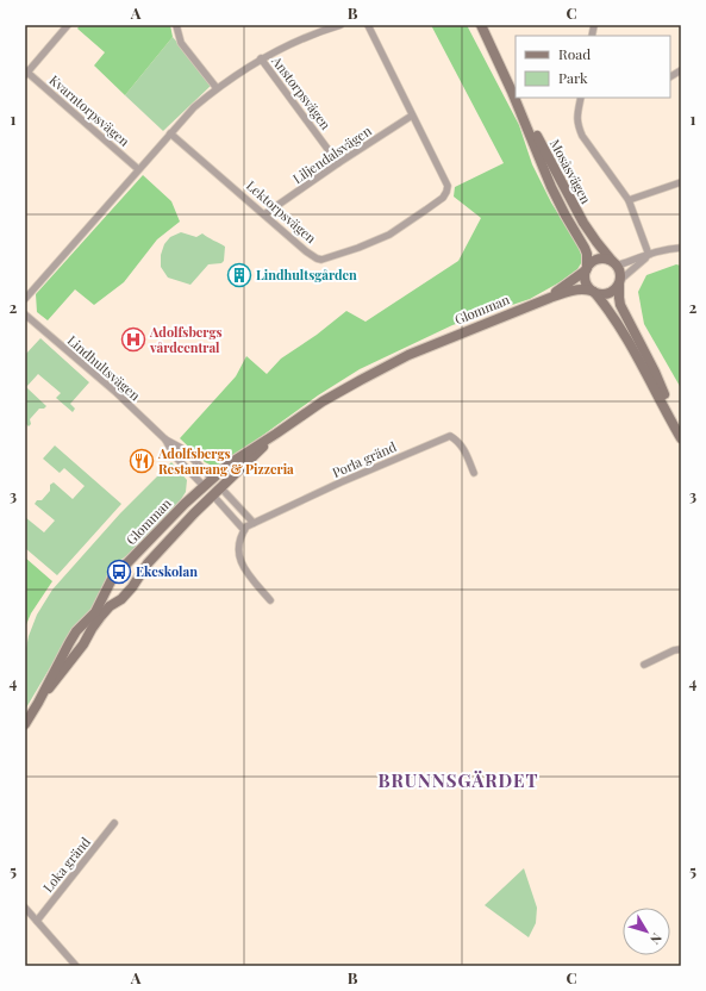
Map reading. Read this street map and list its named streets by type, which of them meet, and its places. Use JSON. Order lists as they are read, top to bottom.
{
  "streets": {
    "street": [
      "Anstorpsvägen",
      "Kvarntorpsvägen",
      "Liljendalsvägen",
      "Mosåsvägen",
      "Lektorpsvägen",
      "Glomman",
      "Lindhultsvägen",
      "Porla gränd",
      "Loka gränd"
    ]
  },
  "crossings": [
    ["Anstorpsvägen", "Liljendalsvägen"],
    ["Liljendalsvägen", "Lektorpsvägen"],
    ["Mosåsvägen", "Glomman"],
    ["Glomman", "Lindhultsvägen"]
  ],
  "districts": ["BRUNNSGÄRDET"],
  "places": {
    "building": ["Lindhultsgården"],
    "hospital": ["Adolfsbergs vårdcentral"],
    "restaurant": ["Adolfsbergs Restaurang & Pizzeria"],
    "bus stop": ["Ekeskolan"]
  },
  "legend": ["Road", "Park"],
  "north": "bottom right",
  "grid": {
    "columns": ["A", "B", "C"],
    "rows": [
      "1",
      "2",
      "3",
      "4",
      "5"
    ]
  }
}
